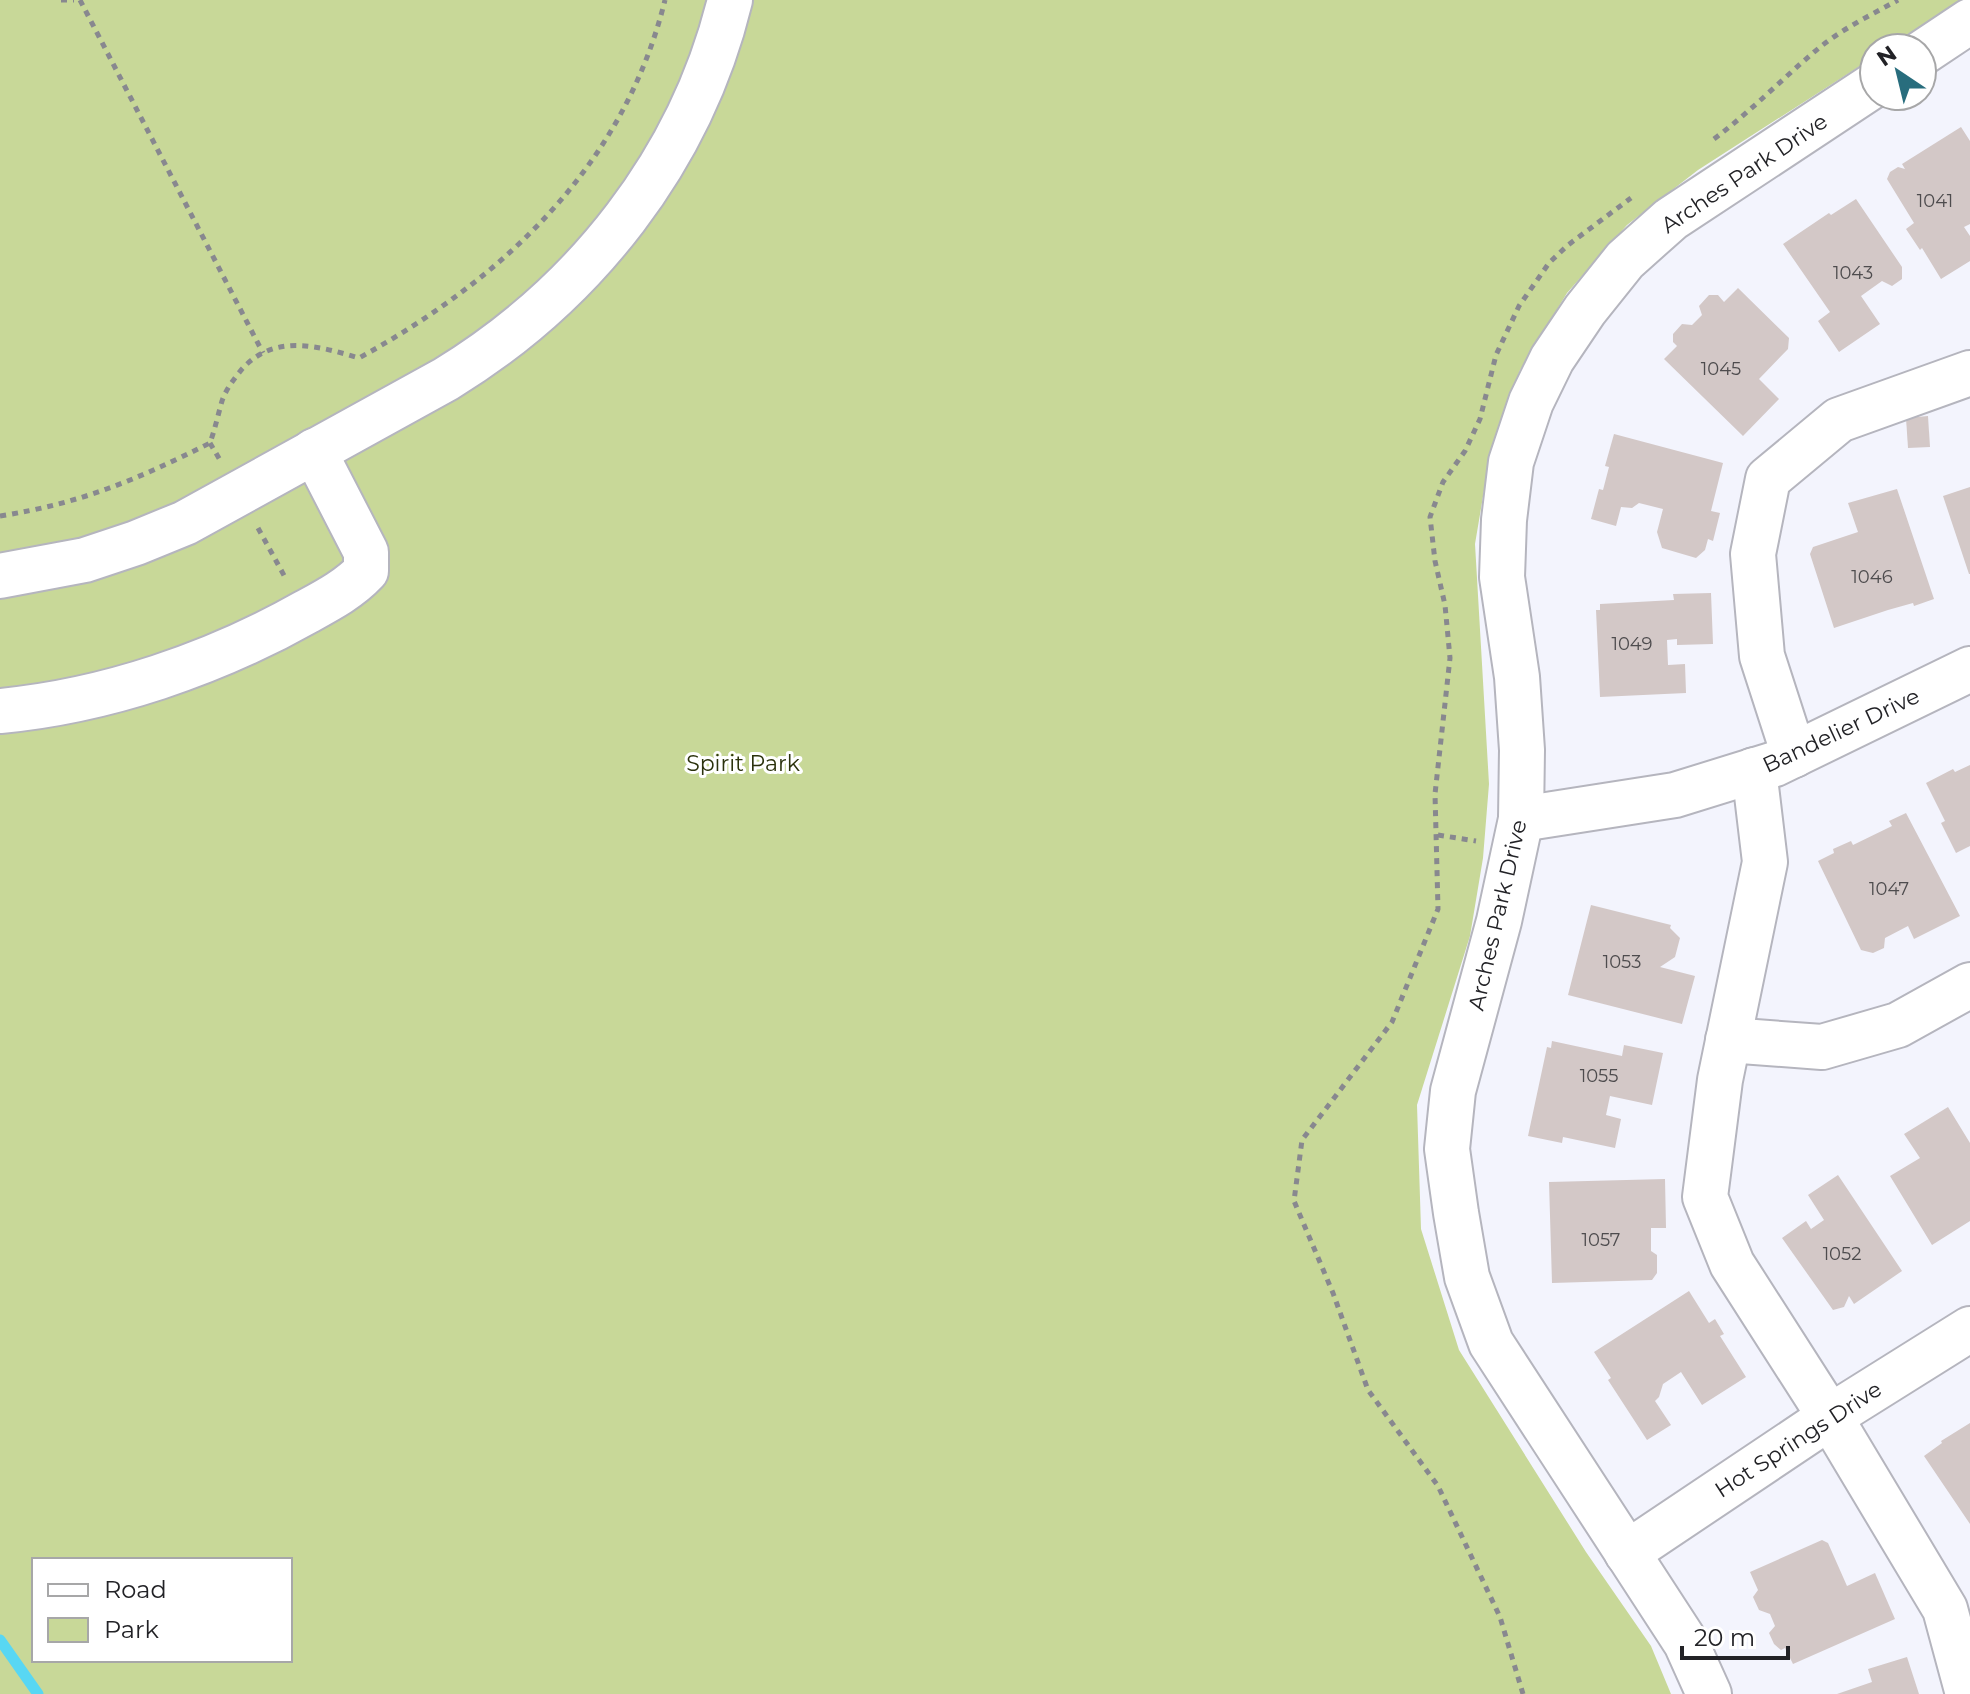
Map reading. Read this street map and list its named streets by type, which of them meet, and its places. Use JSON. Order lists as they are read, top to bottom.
{
  "streets": {
    "street": ["Arches Park Drive", "Bandelier Drive", "Hot Springs Drive"]
  },
  "crossings": [
    ["Arches Park Drive", "Bandelier Drive"],
    ["Arches Park Drive", "Hot Springs Drive"]
  ],
  "parks": ["Spirit Park"],
  "house_numbers": [
    "1041",
    "1043",
    "1045",
    "1046",
    "1049",
    "1047",
    "1053",
    "1055",
    "1057",
    "1052"
  ],
  "legend": ["Road", "Park"],
  "scale_bar": "20 m",
  "north": "top left"
}
